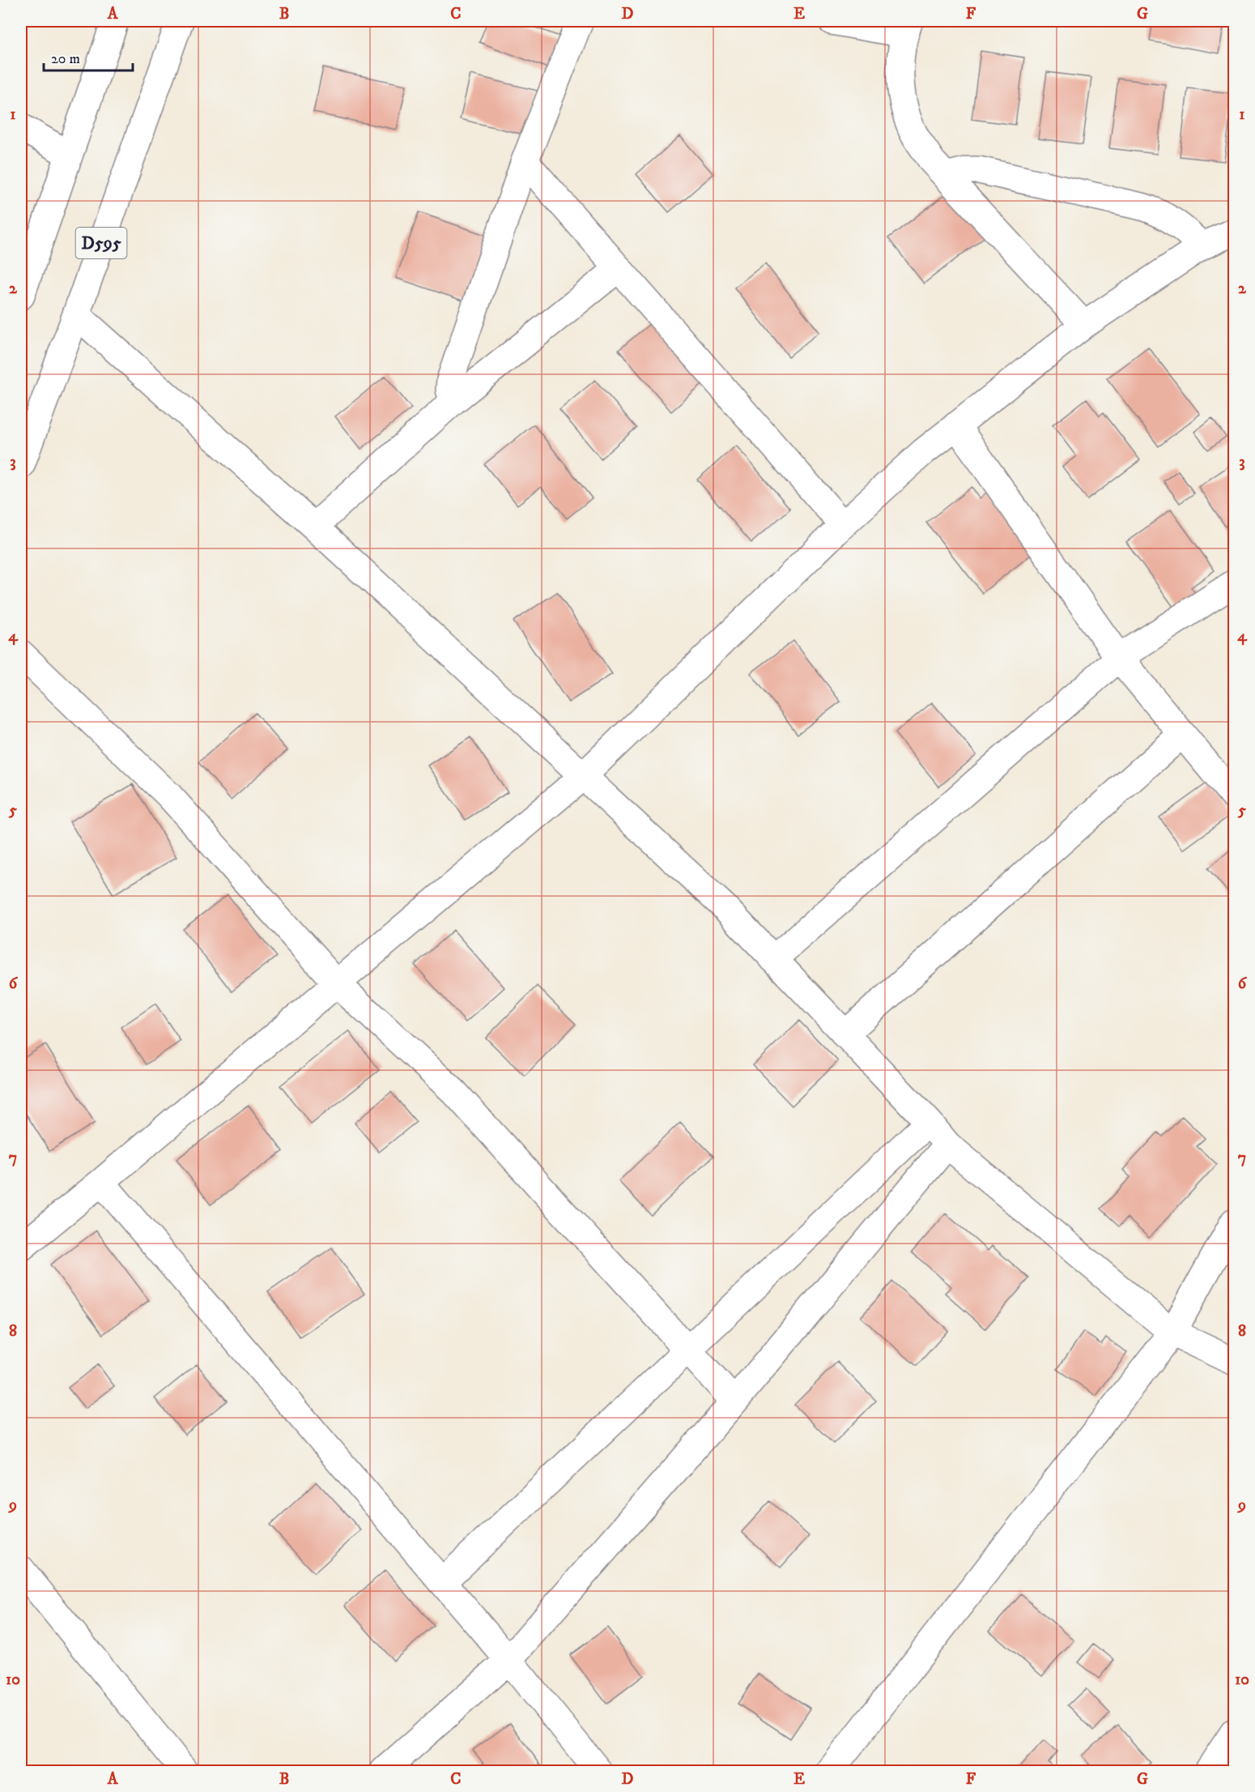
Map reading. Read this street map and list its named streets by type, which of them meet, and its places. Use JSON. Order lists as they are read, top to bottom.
{
  "streets": {
    "main road": ["D595"]
  },
  "scale_bar": "20 m",
  "grid": {
    "columns": [
      "A",
      "B",
      "C",
      "D",
      "E",
      "F",
      "G"
    ],
    "rows": [
      "1",
      "2",
      "3",
      "4",
      "5",
      "6",
      "7",
      "8",
      "9",
      "10"
    ]
  }
}
